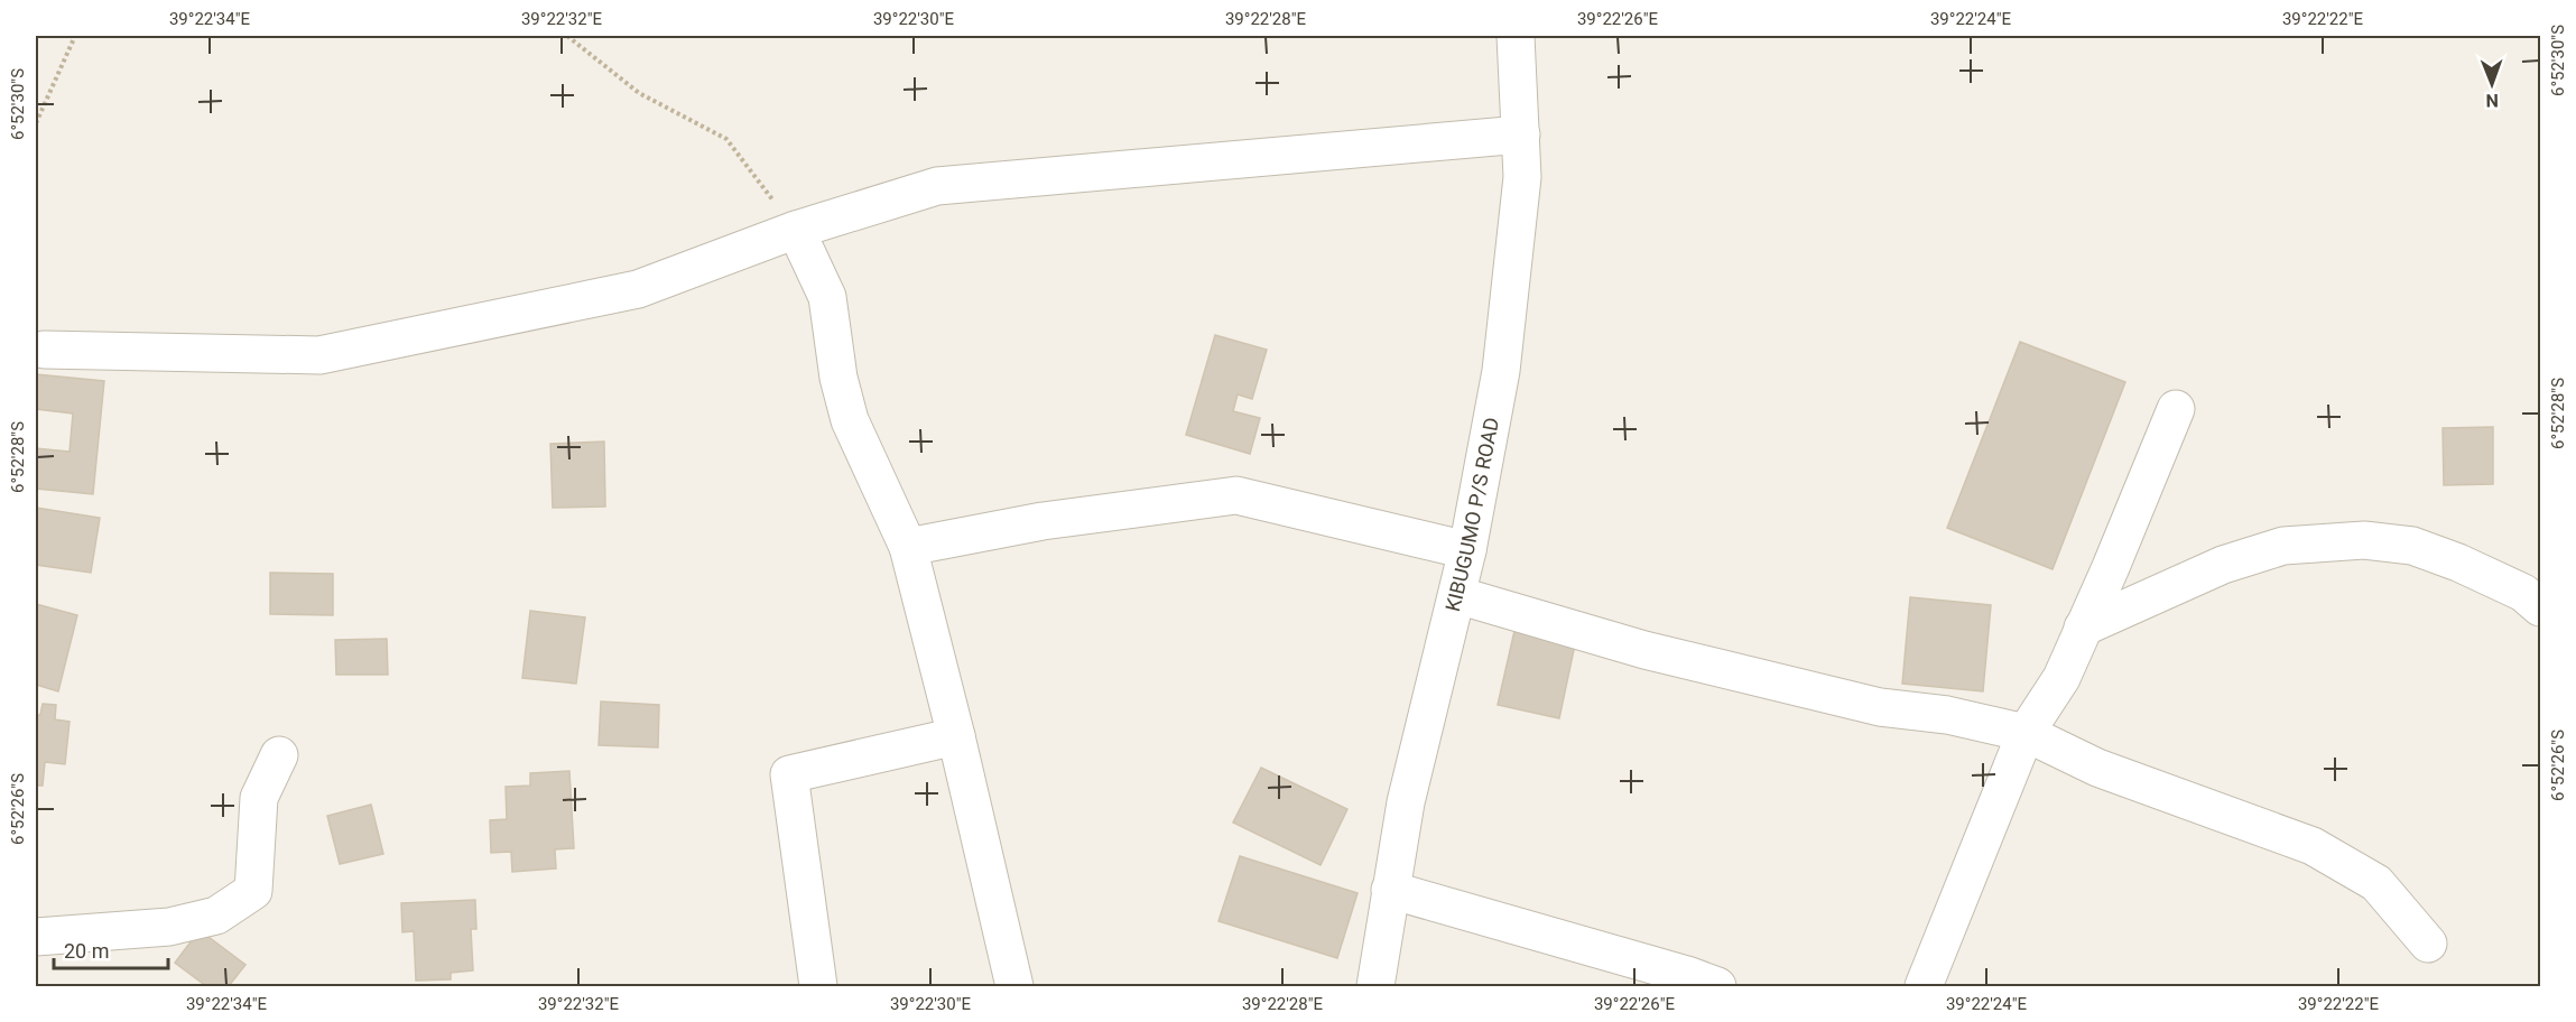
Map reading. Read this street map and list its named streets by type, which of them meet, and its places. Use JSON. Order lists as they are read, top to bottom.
{
  "streets": {
    "street": ["KIBUGUMO P/S ROAD"]
  },
  "scale_bar": "20 m",
  "north": "bottom",
  "coordinates": [
    "39°22'34\"E",
    "39°22'32\"E",
    "39°22'30\"E",
    "39°22'28\"E",
    "39°22'26\"E",
    "39°22'24\"E",
    "39°22'22\"E",
    "6°52'30\"S",
    "6°52'28\"S",
    "6°52'26\"S"
  ]
}
